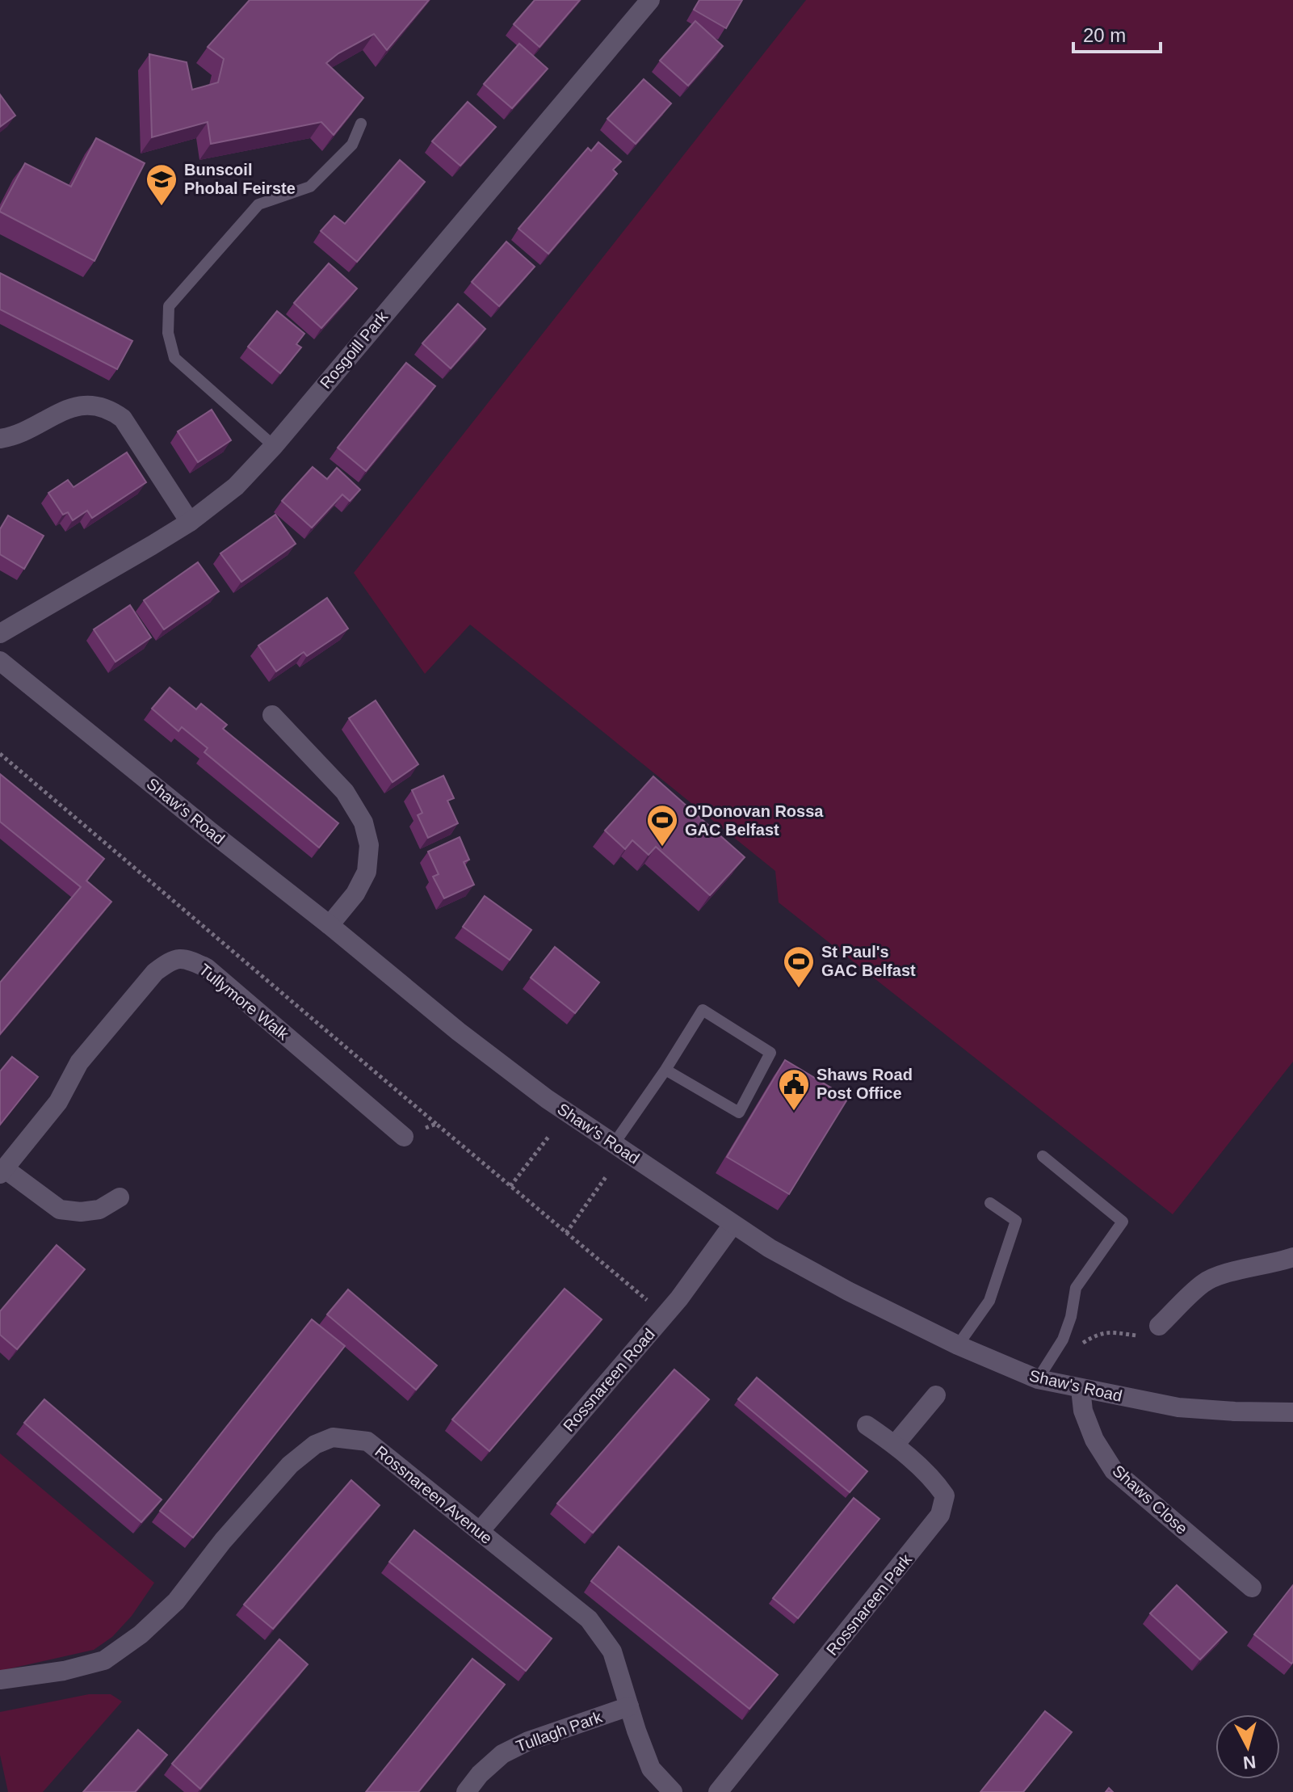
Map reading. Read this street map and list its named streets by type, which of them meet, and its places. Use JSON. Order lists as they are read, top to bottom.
{
  "streets": {
    "street": [
      "Rosgoill Park",
      "Shaw's Road",
      "Tullymore Walk",
      "Rossnareen Road",
      "Rossnareen Avenue",
      "Shaws Close",
      "Rossnareen Park",
      "Tullagh Park"
    ]
  },
  "crossings": [
    ["Shaw's Road", "Rossnareen Road"],
    ["Shaw's Road", "Shaws Close"],
    ["Rossnareen Road", "Rossnareen Avenue"],
    ["Rossnareen Avenue", "Tullagh Park"]
  ],
  "places": {
    "school or university": ["Bunscoil Phobal Feirste"],
    "sports": ["O'Donovan Rossa GAC Belfast", "St Paul's GAC Belfast"],
    "public building": ["Shaws Road Post Office"]
  },
  "scale_bar": "20 m",
  "north": "bottom"
}
